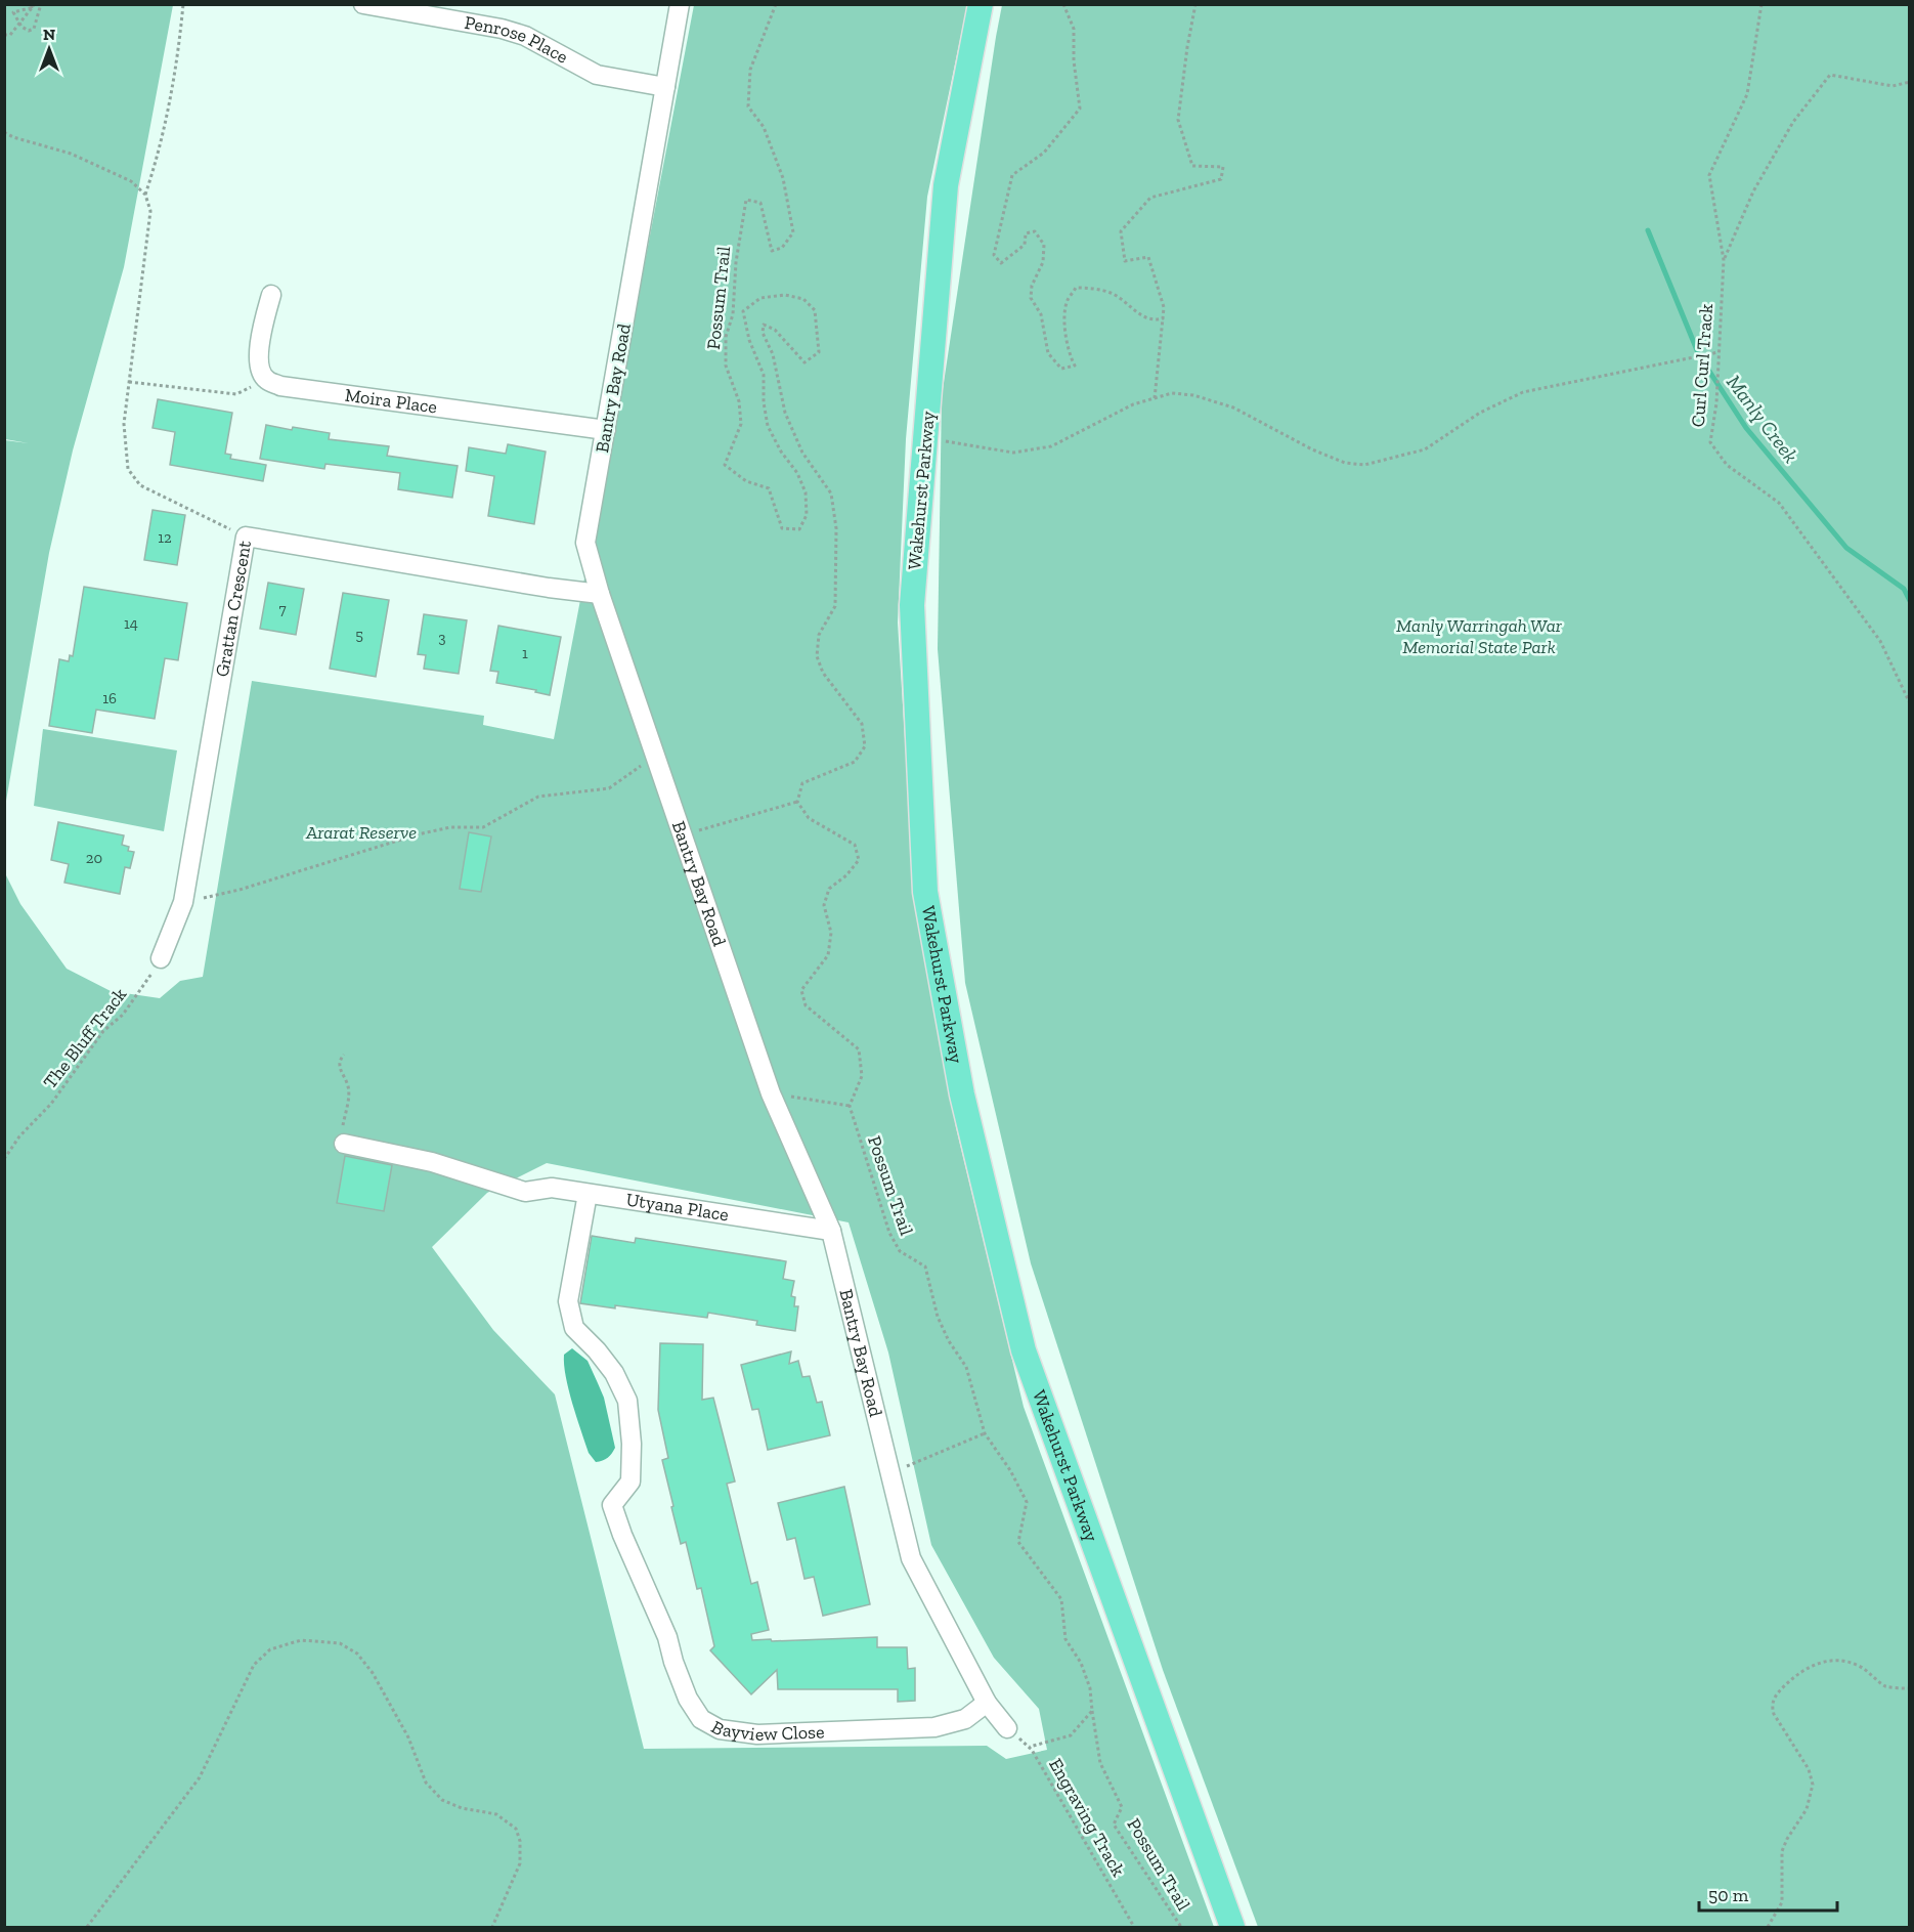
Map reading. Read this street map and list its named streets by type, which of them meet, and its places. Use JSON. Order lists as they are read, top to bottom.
{
  "streets": {
    "main road": ["Wakehurst Parkway"],
    "street": [
      "Penrose Place",
      "Bantry Bay Road",
      "Moira Place",
      "Grattan Crescent",
      "Utyana Place",
      "Bayview Close"
    ],
    "path": [
      "Possum Trail",
      "Curl Curl Track",
      "The Bluff Track",
      "Engraving Track"
    ]
  },
  "crossings": [
    ["Penrose Place", "Bantry Bay Road"],
    ["Bantry Bay Road", "Moira Place"],
    ["Bantry Bay Road", "Grattan Crescent"],
    ["Bantry Bay Road", "Utyana Place"],
    ["Bantry Bay Road", "Bayview Close"],
    ["Bantry Bay Road", "Engraving Track"],
    ["Grattan Crescent", "The Bluff Track"],
    ["Utyana Place", "Bayview Close"]
  ],
  "water": ["Manly Creek"],
  "parks": ["Manly Warringah War Memorial State Park", "Ararat Reserve"],
  "house_numbers": [
    "12",
    "7",
    "14",
    "5",
    "3",
    "1",
    "16",
    "20"
  ],
  "scale_bar": "50 m",
  "north": "top"
}
